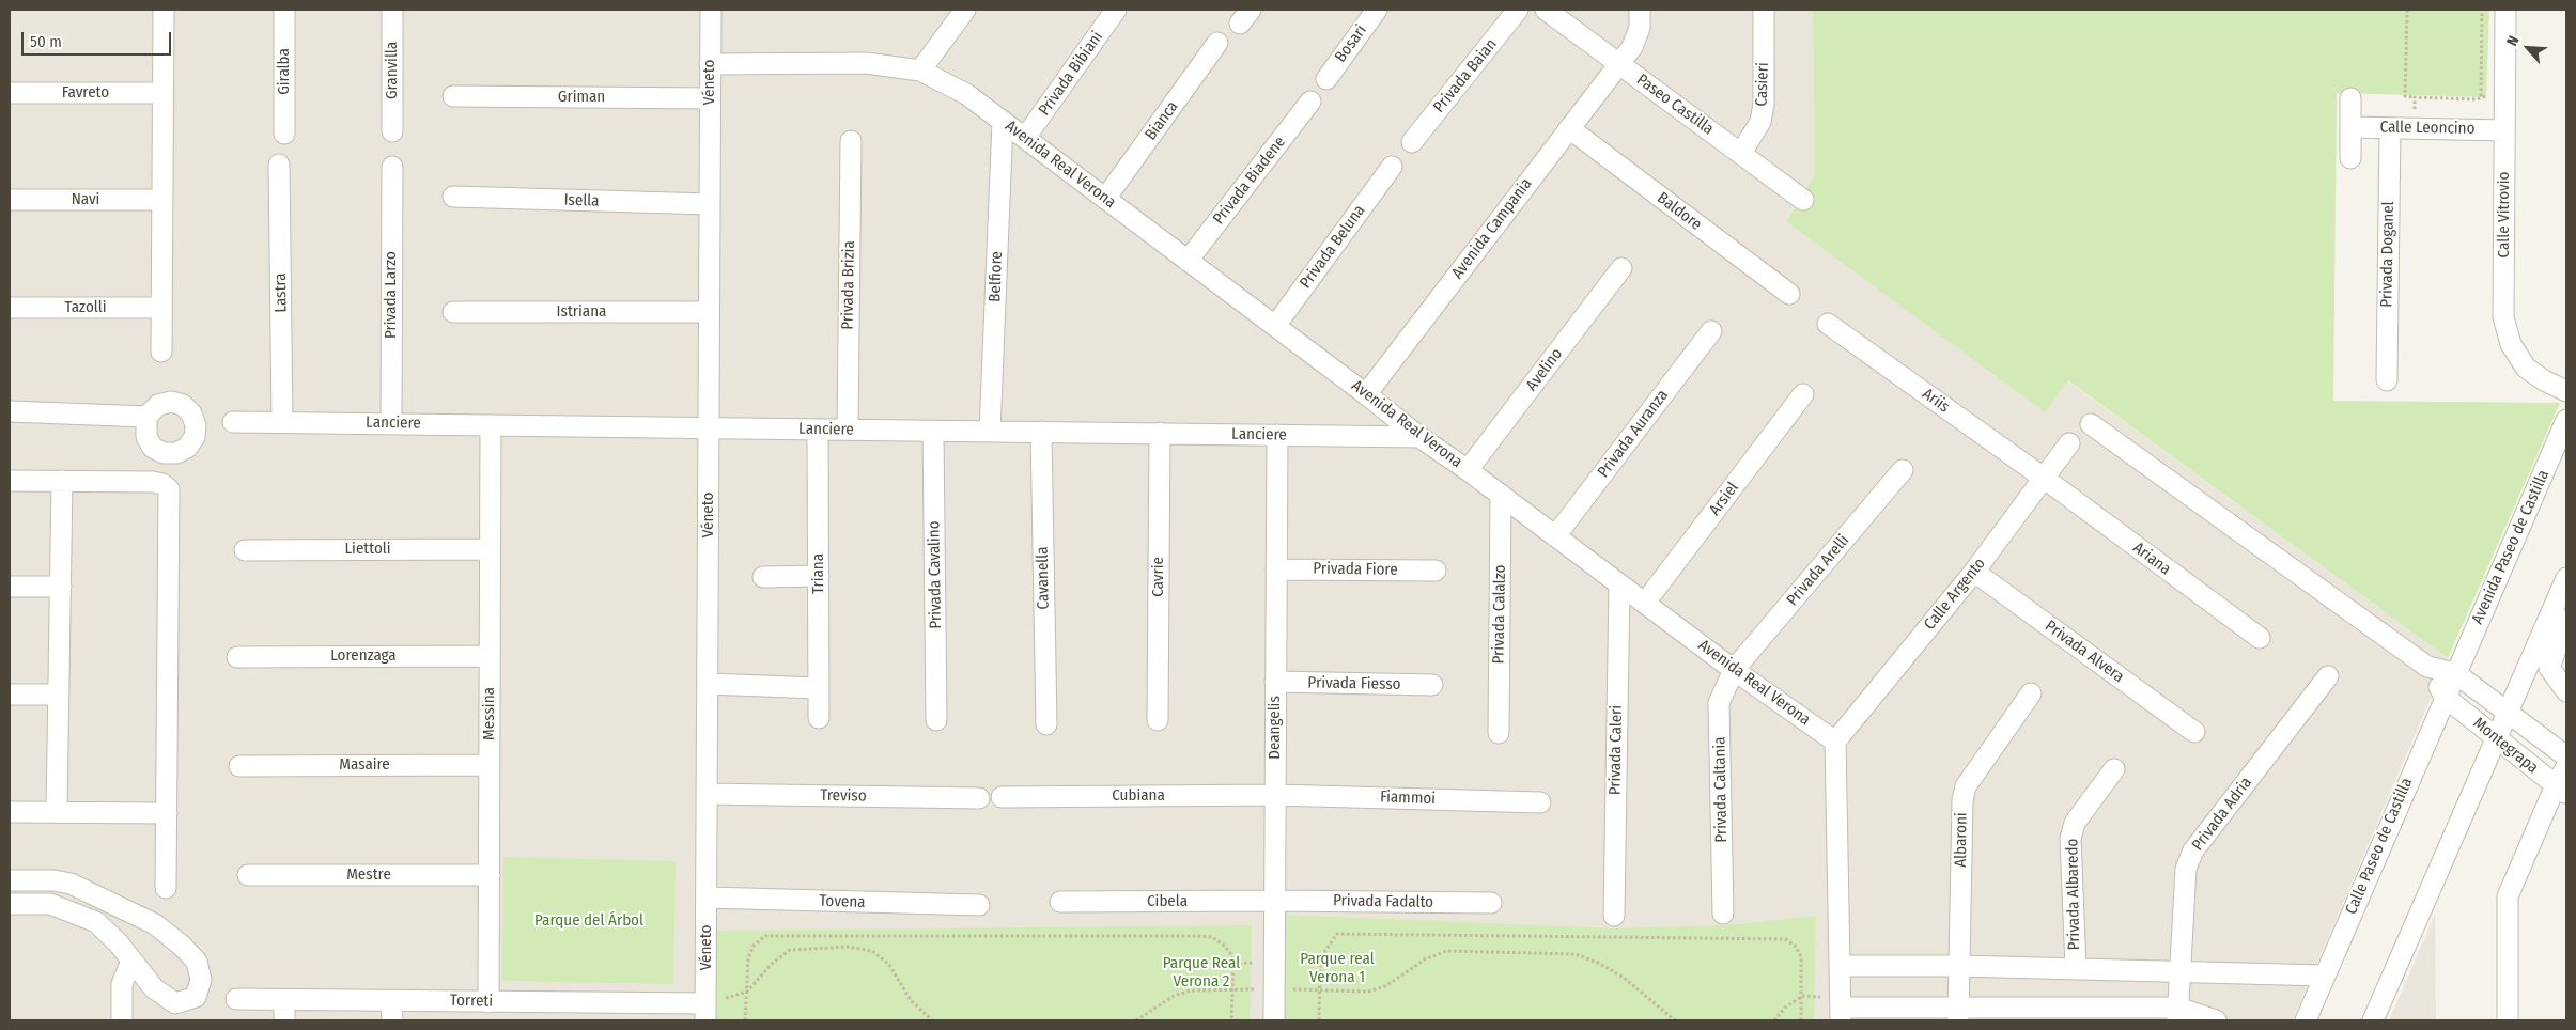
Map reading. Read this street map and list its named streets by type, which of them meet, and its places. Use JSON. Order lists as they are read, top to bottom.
{
  "streets": {
    "street": [
      "Bosari",
      "Granvilla",
      "Giralba",
      "Privada Bibiani",
      "Privada Baian",
      "Véneto",
      "Casieri",
      "Favreto",
      "Griman",
      "Paseo Castilla",
      "Bianca",
      "Calle Leoncino",
      "Avenida Real Verona",
      "Privada Biadene",
      "Navi",
      "Isella",
      "Baldore",
      "Calle Vitrovio",
      "Avenida Campania",
      "Privada Beluna",
      "Privada Doganel",
      "Belfiore",
      "Privada Brizia",
      "Lastra",
      "Privada Larzo",
      "Tazolli",
      "Istriana",
      "Avelino",
      "Ariis",
      "Lanciere",
      "Privada Auranza",
      "Arsiel",
      "Avenida Paseo de Castilla",
      "Liettoli",
      "Ariana",
      "Privada Fiore",
      "Privada Arelli",
      "Triana",
      "Privada Cavalino",
      "Cavrie",
      "Cavanella",
      "Calle Argento",
      "Privada Calalzo",
      "Privada Alvera",
      "Lorenzaga",
      "Privada Fiesso",
      "Messina",
      "Deangelis",
      "Montegrapa",
      "Privada Caleri",
      "Masaire",
      "Privada Caltania",
      "Treviso",
      "Cubiana",
      "Fiammoi",
      "Privada Adria",
      "Albaroni",
      "Calle Paseo de Castilla",
      "Mestre",
      "Privada Albaredo",
      "Tovena",
      "Cibela",
      "Privada Fadalto",
      "Torreti"
    ]
  },
  "crossings": [
    ["Privada Bibiani", "Avenida Real Verona"],
    ["Véneto", "Griman"],
    ["Véneto", "Avenida Real Verona"],
    ["Véneto", "Isella"],
    ["Véneto", "Istriana"],
    ["Véneto", "Lanciere"],
    ["Véneto", "Treviso"],
    ["Véneto", "Tovena"],
    ["Véneto", "Torreti"],
    ["Casieri", "Paseo Castilla"],
    ["Paseo Castilla", "Avenida Campania"],
    ["Bianca", "Avenida Real Verona"],
    ["Calle Leoncino", "Calle Vitrovio"],
    ["Calle Leoncino", "Privada Doganel"],
    ["Avenida Real Verona", "Privada Biadene"],
    ["Avenida Real Verona", "Avenida Campania"],
    ["Avenida Real Verona", "Privada Beluna"],
    ["Avenida Real Verona", "Belfiore"],
    ["Avenida Real Verona", "Avelino"],
    ["Avenida Real Verona", "Lanciere"],
    ["Avenida Real Verona", "Privada Auranza"],
    ["Avenida Real Verona", "Arsiel"],
    ["Avenida Real Verona", "Privada Arelli"],
    ["Avenida Real Verona", "Calle Argento"],
    ["Avenida Real Verona", "Privada Calalzo"],
    ["Avenida Real Verona", "Privada Caleri"],
    ["Avenida Real Verona", "Privada Caltania"],
    ["Baldore", "Avenida Campania"],
    ["Belfiore", "Lanciere"],
    ["Privada Brizia", "Lanciere"],
    ["Lastra", "Lanciere"],
    ["Privada Larzo", "Lanciere"],
    ["Ariis", "Ariana"],
    ["Ariis", "Calle Argento"],
    ["Lanciere", "Triana"],
    ["Lanciere", "Privada Cavalino"],
    ["Lanciere", "Cavrie"],
    ["Lanciere", "Cavanella"],
    ["Lanciere", "Messina"],
    ["Lanciere", "Deangelis"],
    ["Avenida Paseo de Castilla", "Montegrapa"],
    ["Avenida Paseo de Castilla", "Calle Paseo de Castilla"],
    ["Liettoli", "Messina"],
    ["Ariana", "Calle Argento"],
    ["Privada Fiore", "Deangelis"],
    ["Privada Arelli", "Privada Caltania"],
    ["Calle Argento", "Privada Alvera"],
    ["Lorenzaga", "Messina"],
    ["Privada Fiesso", "Deangelis"],
    ["Messina", "Masaire"],
    ["Messina", "Mestre"],
    ["Messina", "Torreti"],
    ["Deangelis", "Cubiana"],
    ["Deangelis", "Fiammoi"],
    ["Deangelis", "Cibela"],
    ["Deangelis", "Privada Fadalto"],
    ["Montegrapa", "Calle Paseo de Castilla"],
    ["Cubiana", "Fiammoi"],
    ["Cibela", "Privada Fadalto"]
  ],
  "parks": ["Parque del Árbol", "Parque real Verona 1", "Parque Real Verona 2"],
  "scale_bar": "50 m",
  "north": "top left"
}
